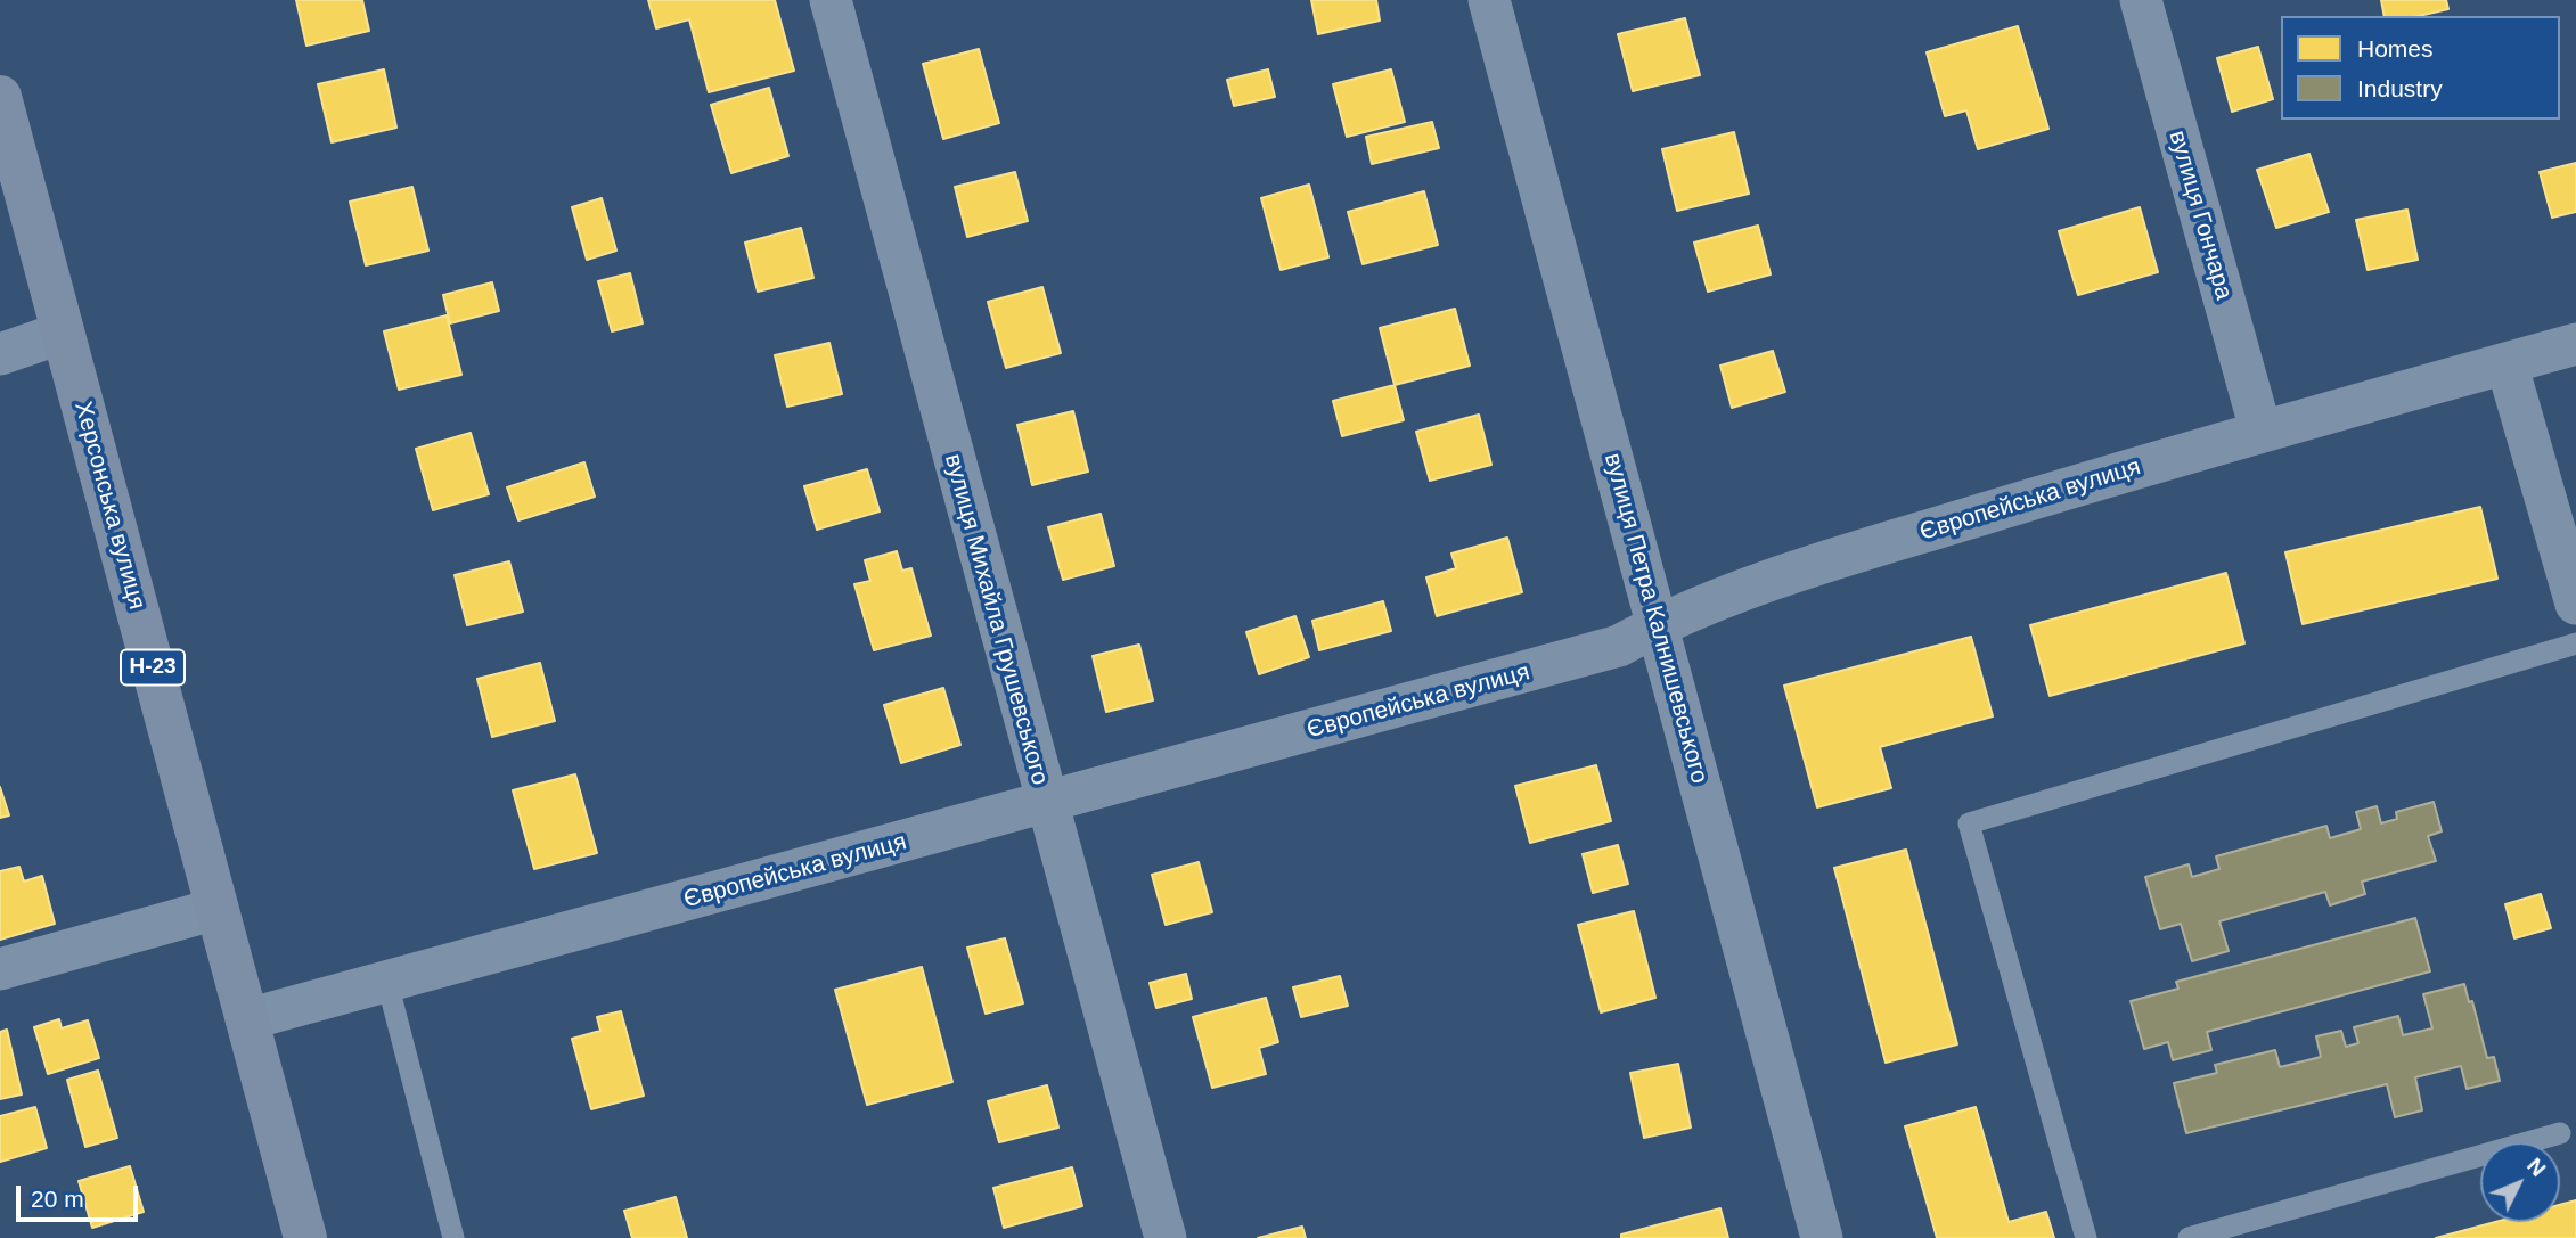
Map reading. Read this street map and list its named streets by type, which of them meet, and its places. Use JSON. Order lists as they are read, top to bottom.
{
  "streets": {
    "main road": ["Херсонська вулиця", "Н-23"],
    "street": [
      "вулиця Гончара",
      "Європейська вулиця",
      "вулиця Петра Калнишевського",
      "вулиця Михайла Грушевського"
    ]
  },
  "crossings": [
    ["вулиця Гончара", "Європейська вулиця"],
    ["Європейська вулиця", "Херсонська вулиця"],
    ["Європейська вулиця", "вулиця Петра Калнишевського"],
    ["Європейська вулиця", "вулиця Михайла Грушевського"]
  ],
  "legend": ["Homes", "Industry"],
  "scale_bar": "20 m",
  "north": "top right"
}
